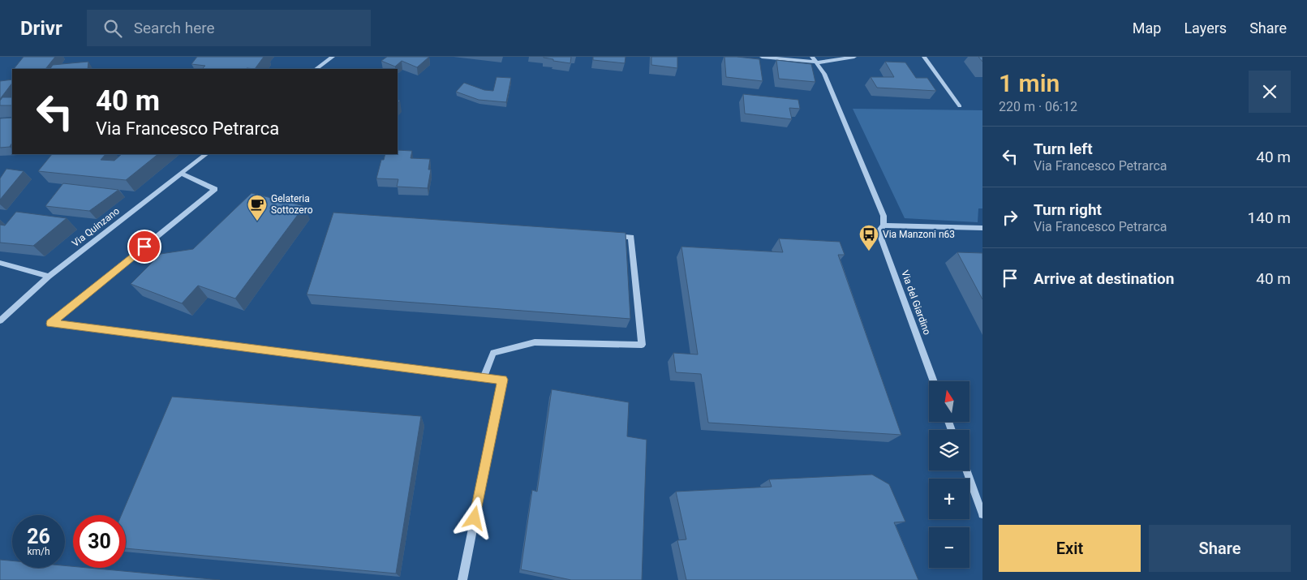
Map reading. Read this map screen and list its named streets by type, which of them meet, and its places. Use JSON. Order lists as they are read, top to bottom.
{
  "streets": {
    "street": ["Via Quinzano", "Via del Giardino"]
  },
  "places": {
    "cafe": ["Gelateria Sottozero"],
    "bus stop": ["Via Manzoni n63"]
  },
  "north": "top",
  "page": {
    "header": "Drivr",
    "search": "Search here",
    "nav": ["Map", "Layers", "Share"],
    "heading": ["1 min", "220 m · 06:12"],
    "turn": ["40 m", "Via Francesco Petrarca"],
    "list": [
      {
        "name": "Turn left",
        "note": "Via Francesco Petrarca",
        "value": "40 m"
      },
      {
        "name": "Turn right",
        "note": "Via Francesco Petrarca",
        "value": "140 m"
      },
      {
        "name": "Arrive at destination",
        "value": "40 m"
      }
    ],
    "map_buttons": ["+", "−"],
    "speed": "26 km/h",
    "limit": "30",
    "buttons": ["Exit", "Share"]
  }
}
